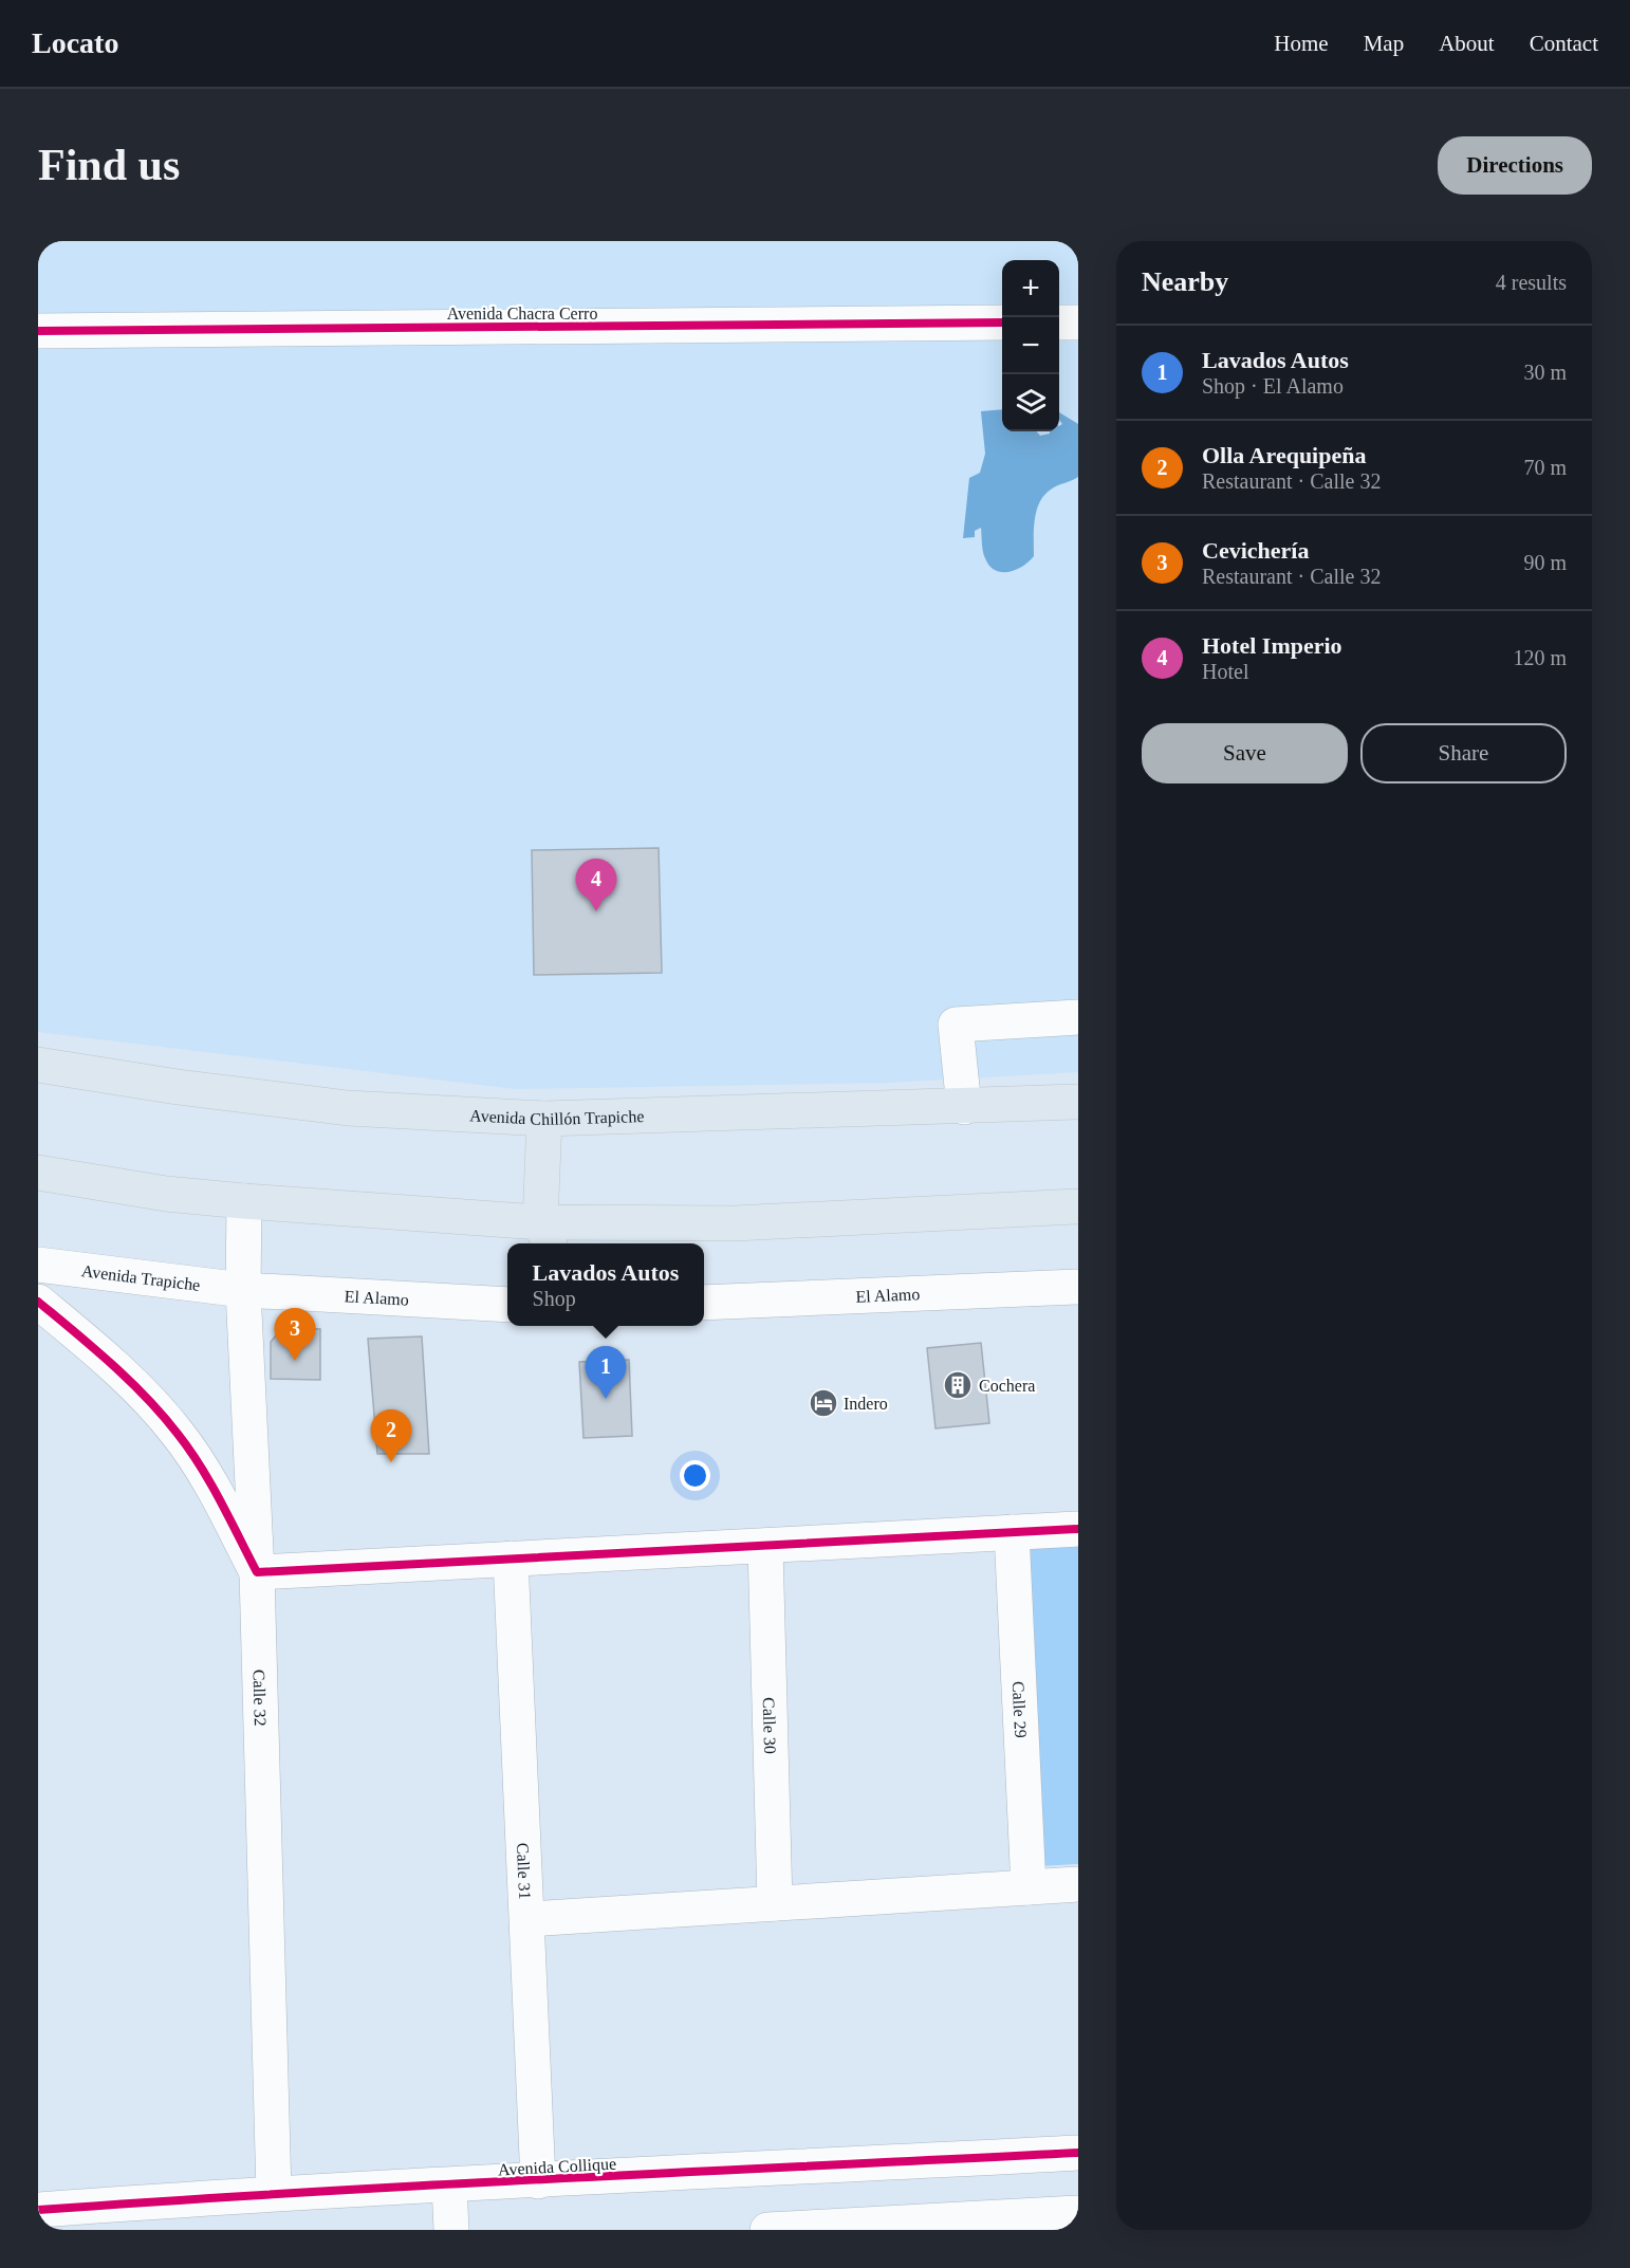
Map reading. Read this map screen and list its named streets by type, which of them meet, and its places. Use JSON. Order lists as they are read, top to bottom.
{
  "streets": {
    "main road": ["Avenida Chillón Trapiche"],
    "street": [
      "Avenida Chacra Cerro",
      "Avenida Trapiche",
      "El Alamo",
      "Calle 32",
      "Calle 29",
      "Calle 30",
      "Calle 31",
      "Avenida Collique"
    ]
  },
  "crossings": [
    ["Avenida Trapiche", "El Alamo"],
    ["Avenida Trapiche", "Calle 32"],
    ["El Alamo", "Calle 32"],
    ["Calle 32", "Avenida Collique"],
    ["Calle 31", "Avenida Collique"]
  ],
  "places": {
    "building": ["Cochera"],
    "hotel": ["Indero"]
  },
  "page": {
    "header": "Locato",
    "nav": [
      "Home",
      "Map",
      "About",
      "Contact"
    ],
    "buttons": [
      "Directions",
      ["Save", "Share"]
    ],
    "title": "Find us",
    "heading": ["Nearby", "4 results"],
    "map_buttons": ["+", "−"],
    "list": [
      {
        "mark": "1",
        "name": "Lavados Autos",
        "note": "Shop · El Alamo",
        "value": "30 m"
      },
      {
        "mark": "2",
        "name": "Olla Arequipeña",
        "note": "Restaurant · Calle 32",
        "value": "70 m"
      },
      {
        "mark": "3",
        "name": "Cevichería",
        "note": "Restaurant · Calle 32",
        "value": "90 m"
      },
      {
        "mark": "4",
        "name": "Hotel Imperio",
        "note": "Hotel",
        "value": "120 m"
      }
    ],
    "pins": [
      "4",
      "3",
      "1",
      "2"
    ],
    "popup": ["Lavados Autos", "Shop"]
  }
}
